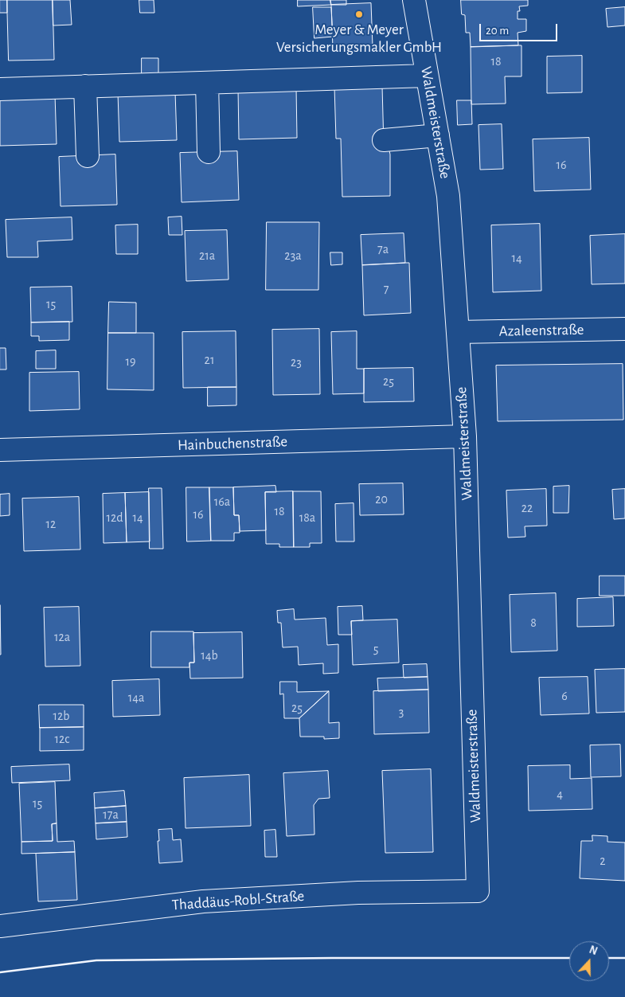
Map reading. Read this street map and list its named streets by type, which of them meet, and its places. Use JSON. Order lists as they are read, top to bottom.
{
  "streets": {
    "street": [
      "Waldmeisterstraße",
      "Azaleenstraße",
      "Hainbuchenstraße",
      "Thaddäus-Robl-Straße"
    ]
  },
  "crossings": [
    ["Waldmeisterstraße", "Azaleenstraße"],
    ["Waldmeisterstraße", "Hainbuchenstraße"],
    ["Waldmeisterstraße", "Thaddäus-Robl-Straße"]
  ],
  "places": ["Meyer & Meyer Versicherungsmakler GmbH"],
  "house_numbers": [
    "18",
    "16",
    "7a",
    "21a",
    "23a",
    "14",
    "7",
    "15",
    "21",
    "19",
    "23",
    "25",
    "20",
    "16a",
    "22",
    "18",
    "16",
    "12d",
    "14",
    "18a",
    "12",
    "8",
    "12a",
    "5",
    "14b",
    "6",
    "14a",
    "25",
    "3",
    "12b",
    "12c",
    "4",
    "15",
    "17a",
    "2"
  ],
  "scale_bar": "20 m",
  "north": "top"
}
